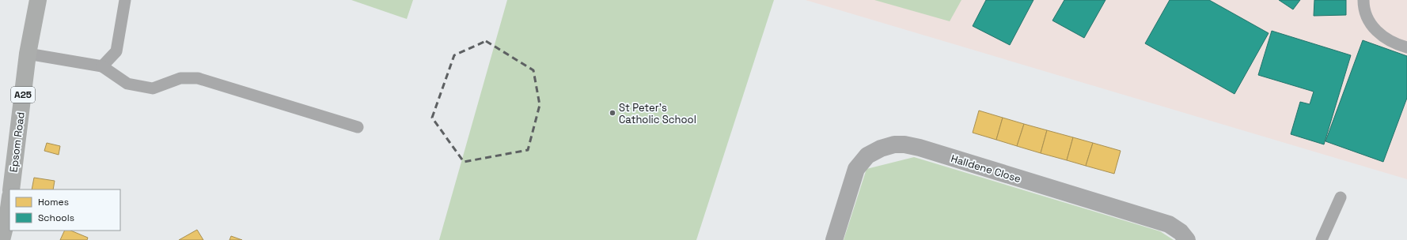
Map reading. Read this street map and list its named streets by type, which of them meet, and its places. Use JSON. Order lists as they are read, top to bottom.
{
  "streets": {
    "main road": ["A25", "Epsom Road"],
    "street": ["Halldene Close"]
  },
  "places": ["St Peter's Catholic School"],
  "legend": ["Homes", "Schools"]
}
